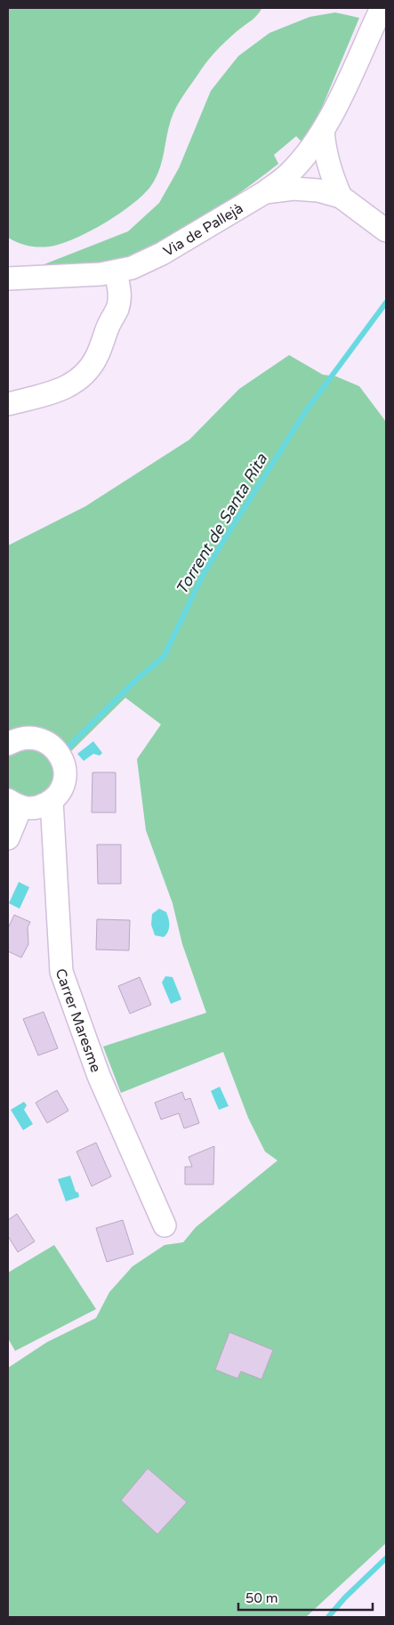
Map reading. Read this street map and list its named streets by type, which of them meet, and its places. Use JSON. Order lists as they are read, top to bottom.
{
  "streets": {
    "street": ["Via de Pallejà", "Carrer Maresme"]
  },
  "water": ["Torrent de Santa Rita"],
  "scale_bar": "50 m"
}
